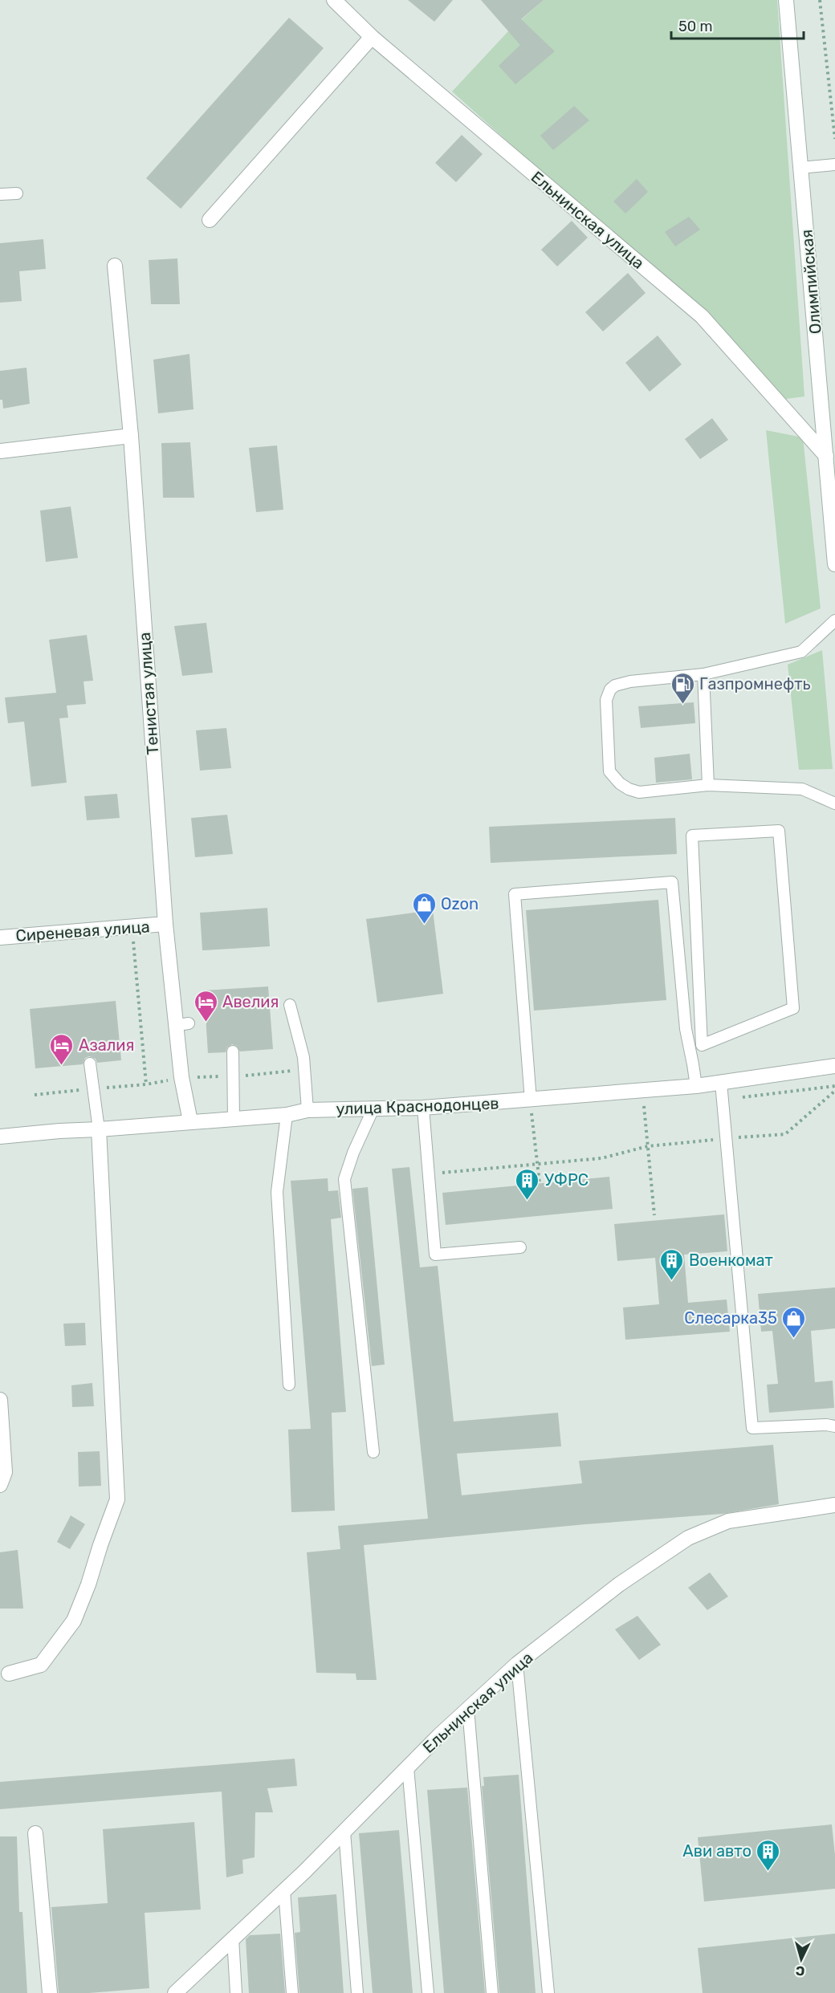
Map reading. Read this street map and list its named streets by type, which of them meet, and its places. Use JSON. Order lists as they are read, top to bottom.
{
  "streets": {
    "street": [
      "Ельнинская улица",
      "Олимпийская",
      "Тенистая улица",
      "Сиреневая улица",
      "улица Краснодонцев"
    ]
  },
  "crossings": [
    ["Ельнинская улица", "Олимпийская"],
    ["Тенистая улица", "Сиреневая улица"],
    ["Тенистая улица", "улица Краснодонцев"]
  ],
  "places": {
    "fuel station": ["Газпромнефть"],
    "shop": ["Ozon", "Слесарка35"],
    "hotel": ["Авелия", "Азалия"],
    "building": ["УФРС", "Военкомат", "Ави авто"]
  },
  "scale_bar": "50 m",
  "north": "bottom"
}
